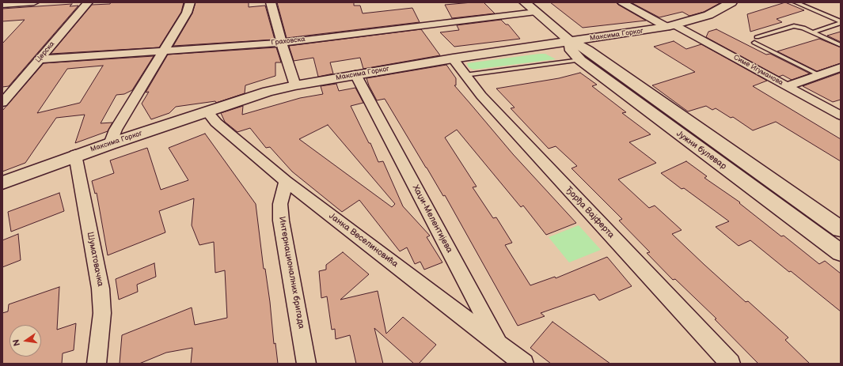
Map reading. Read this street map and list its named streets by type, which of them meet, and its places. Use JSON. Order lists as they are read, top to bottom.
{
  "streets": {
    "main road": ["Максима Горког", "Јужни булевар"],
    "street": [
      "Граховска",
      "Церска",
      "Симе Игуманова",
      "Ђорђа Вајферта",
      "Хаџи-Мелентијева",
      "Јанка Веселиновића",
      "Шуматовачка",
      "Интернационалних бригада"
    ]
  },
  "crossings": [
    ["Максима Горког", "Симе Игуманова"],
    ["Максима Горког", "Јужни булевар"],
    ["Максима Горког", "Ђорђа Вајферта"],
    ["Максима Горког", "Хаџи-Мелентијева"],
    ["Максима Горког", "Јанка Веселиновића"],
    ["Максима Горког", "Шуматовачка"],
    ["Граховска", "Церска"],
    ["Граховска", "Јужни булевар"],
    ["Хаџи-Мелентијева", "Јанка Веселиновића"],
    ["Јанка Веселиновића", "Интернационалних бригада"]
  ],
  "north": "left"
}
